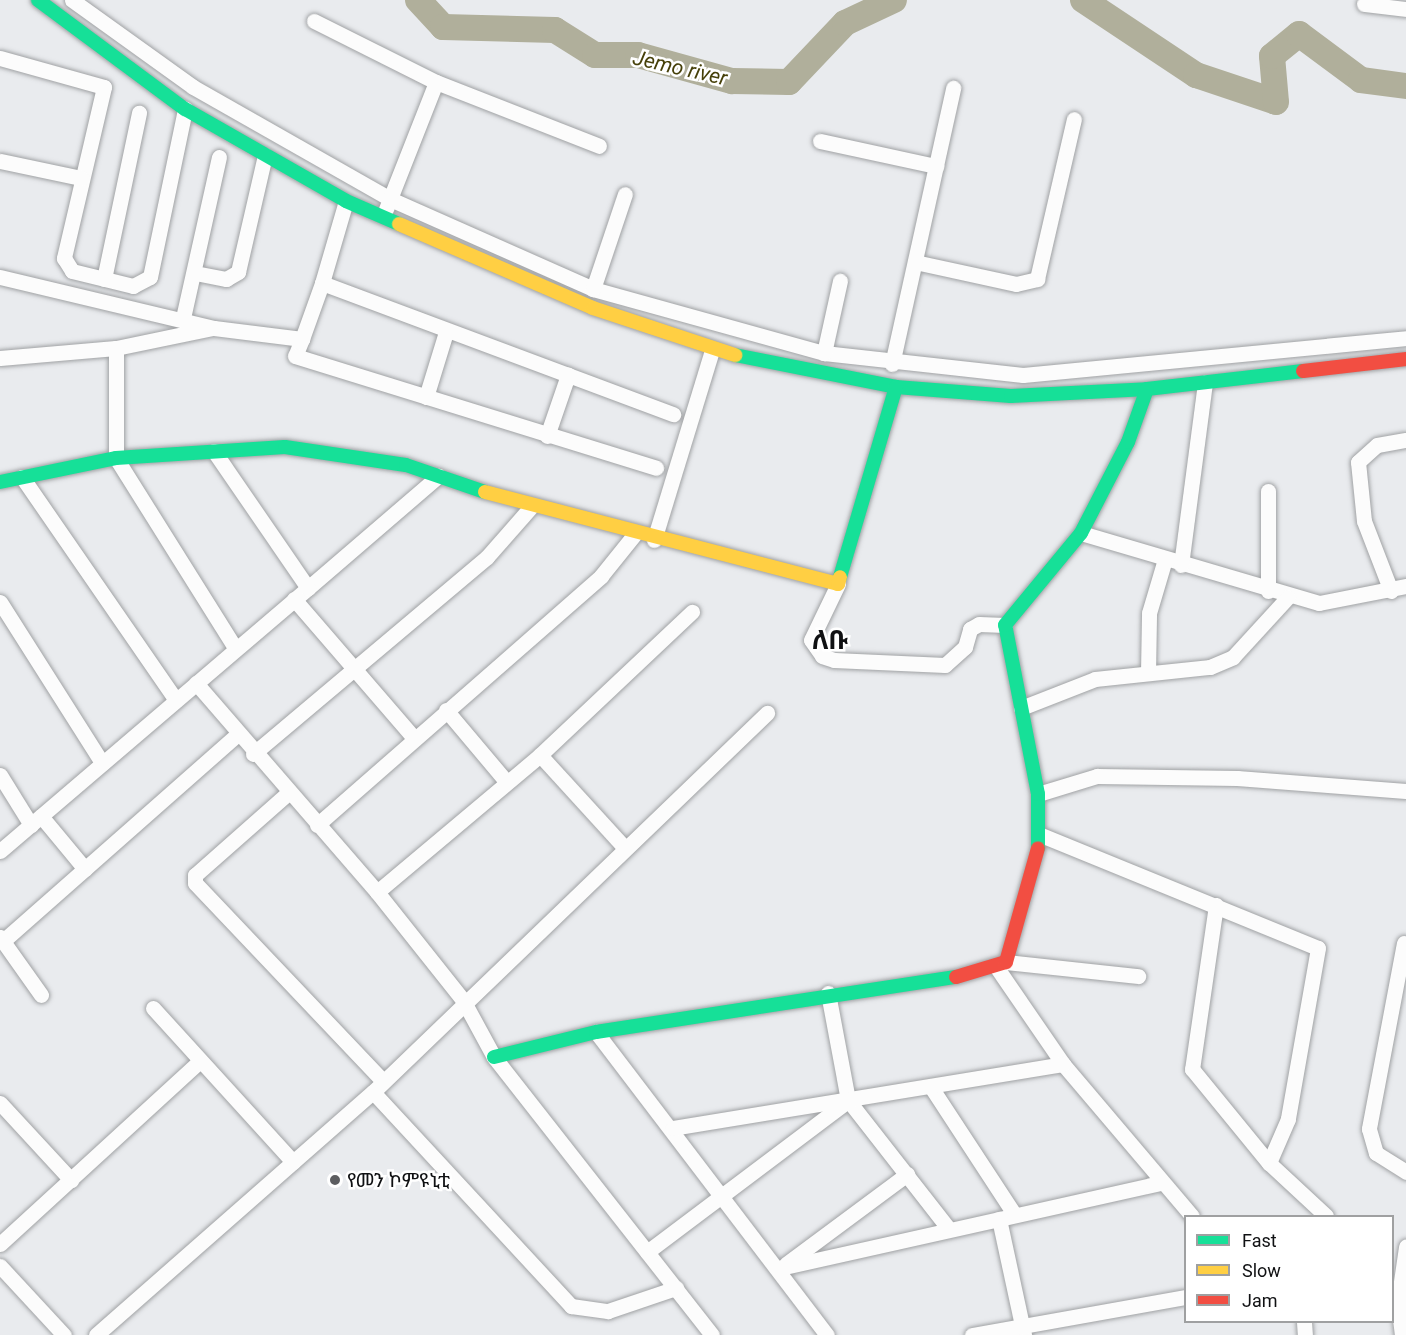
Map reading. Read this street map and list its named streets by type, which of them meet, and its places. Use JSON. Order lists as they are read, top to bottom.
{
  "districts": ["ለቡ"],
  "water": ["Jemo river"],
  "places": ["የመን ኮምዩኒቲ"],
  "legend": ["Fast", "Slow", "Jam"]
}
